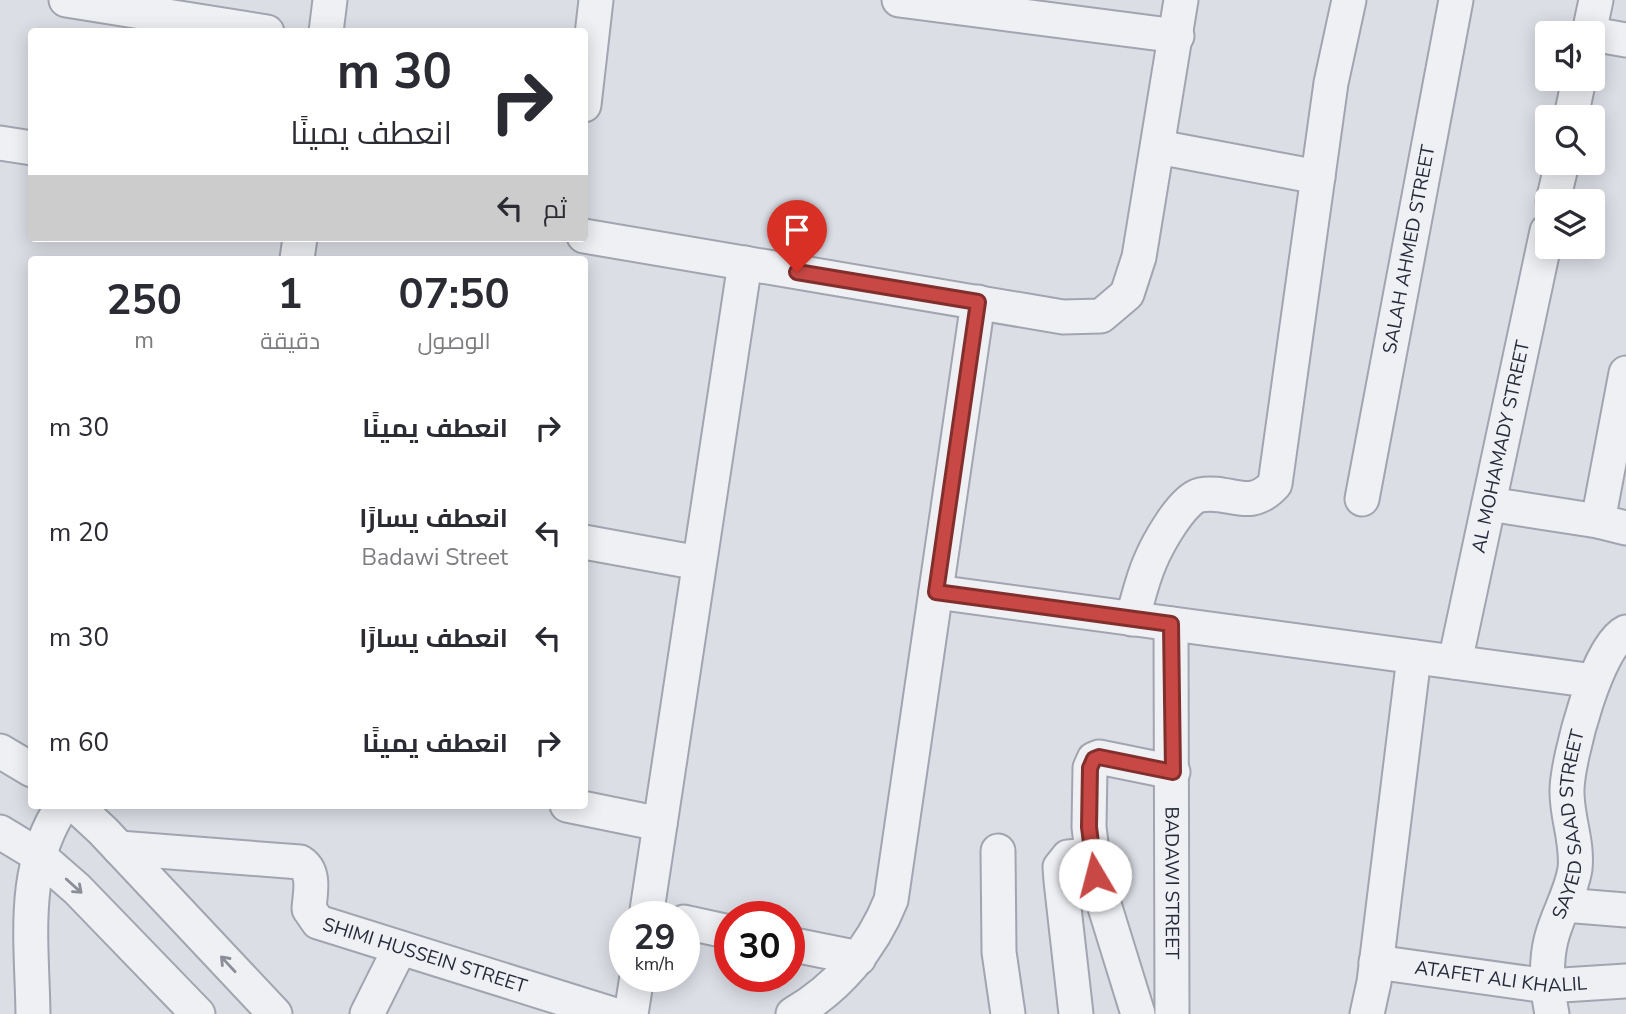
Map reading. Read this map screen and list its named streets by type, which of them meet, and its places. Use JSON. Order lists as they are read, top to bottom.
{
  "streets": {
    "street": [
      "SALAH AHMED STREET",
      "AL MOHAMADY STREET",
      "SAYED SAAD STREET",
      "BADAWI STREET",
      "SHIMI HUSSEIN STREET",
      "ATAFET ALI KHALIL"
    ]
  },
  "crossings": [
    ["SAYED SAAD STREET", "ATAFET ALI KHALIL"]
  ],
  "page": {
    "turn": ["30 m", "انعطف يمينًا"],
    "then": "ثم",
    "eta": [
      "07:50",
      "الوصول",
      "1",
      "دقيقة",
      "250",
      "m"
    ],
    "list": [
      {
        "name": "انعطف يمينًا",
        "value": "30 m"
      },
      {
        "name": "انعطف يسارًا",
        "note": "Badawi Street",
        "value": "20 m"
      },
      {
        "name": "انعطف يسارًا",
        "value": "30 m"
      },
      {
        "name": "انعطف يمينًا",
        "value": "60 m"
      }
    ],
    "speed": "29 km/h",
    "limit": "30"
  }
}
